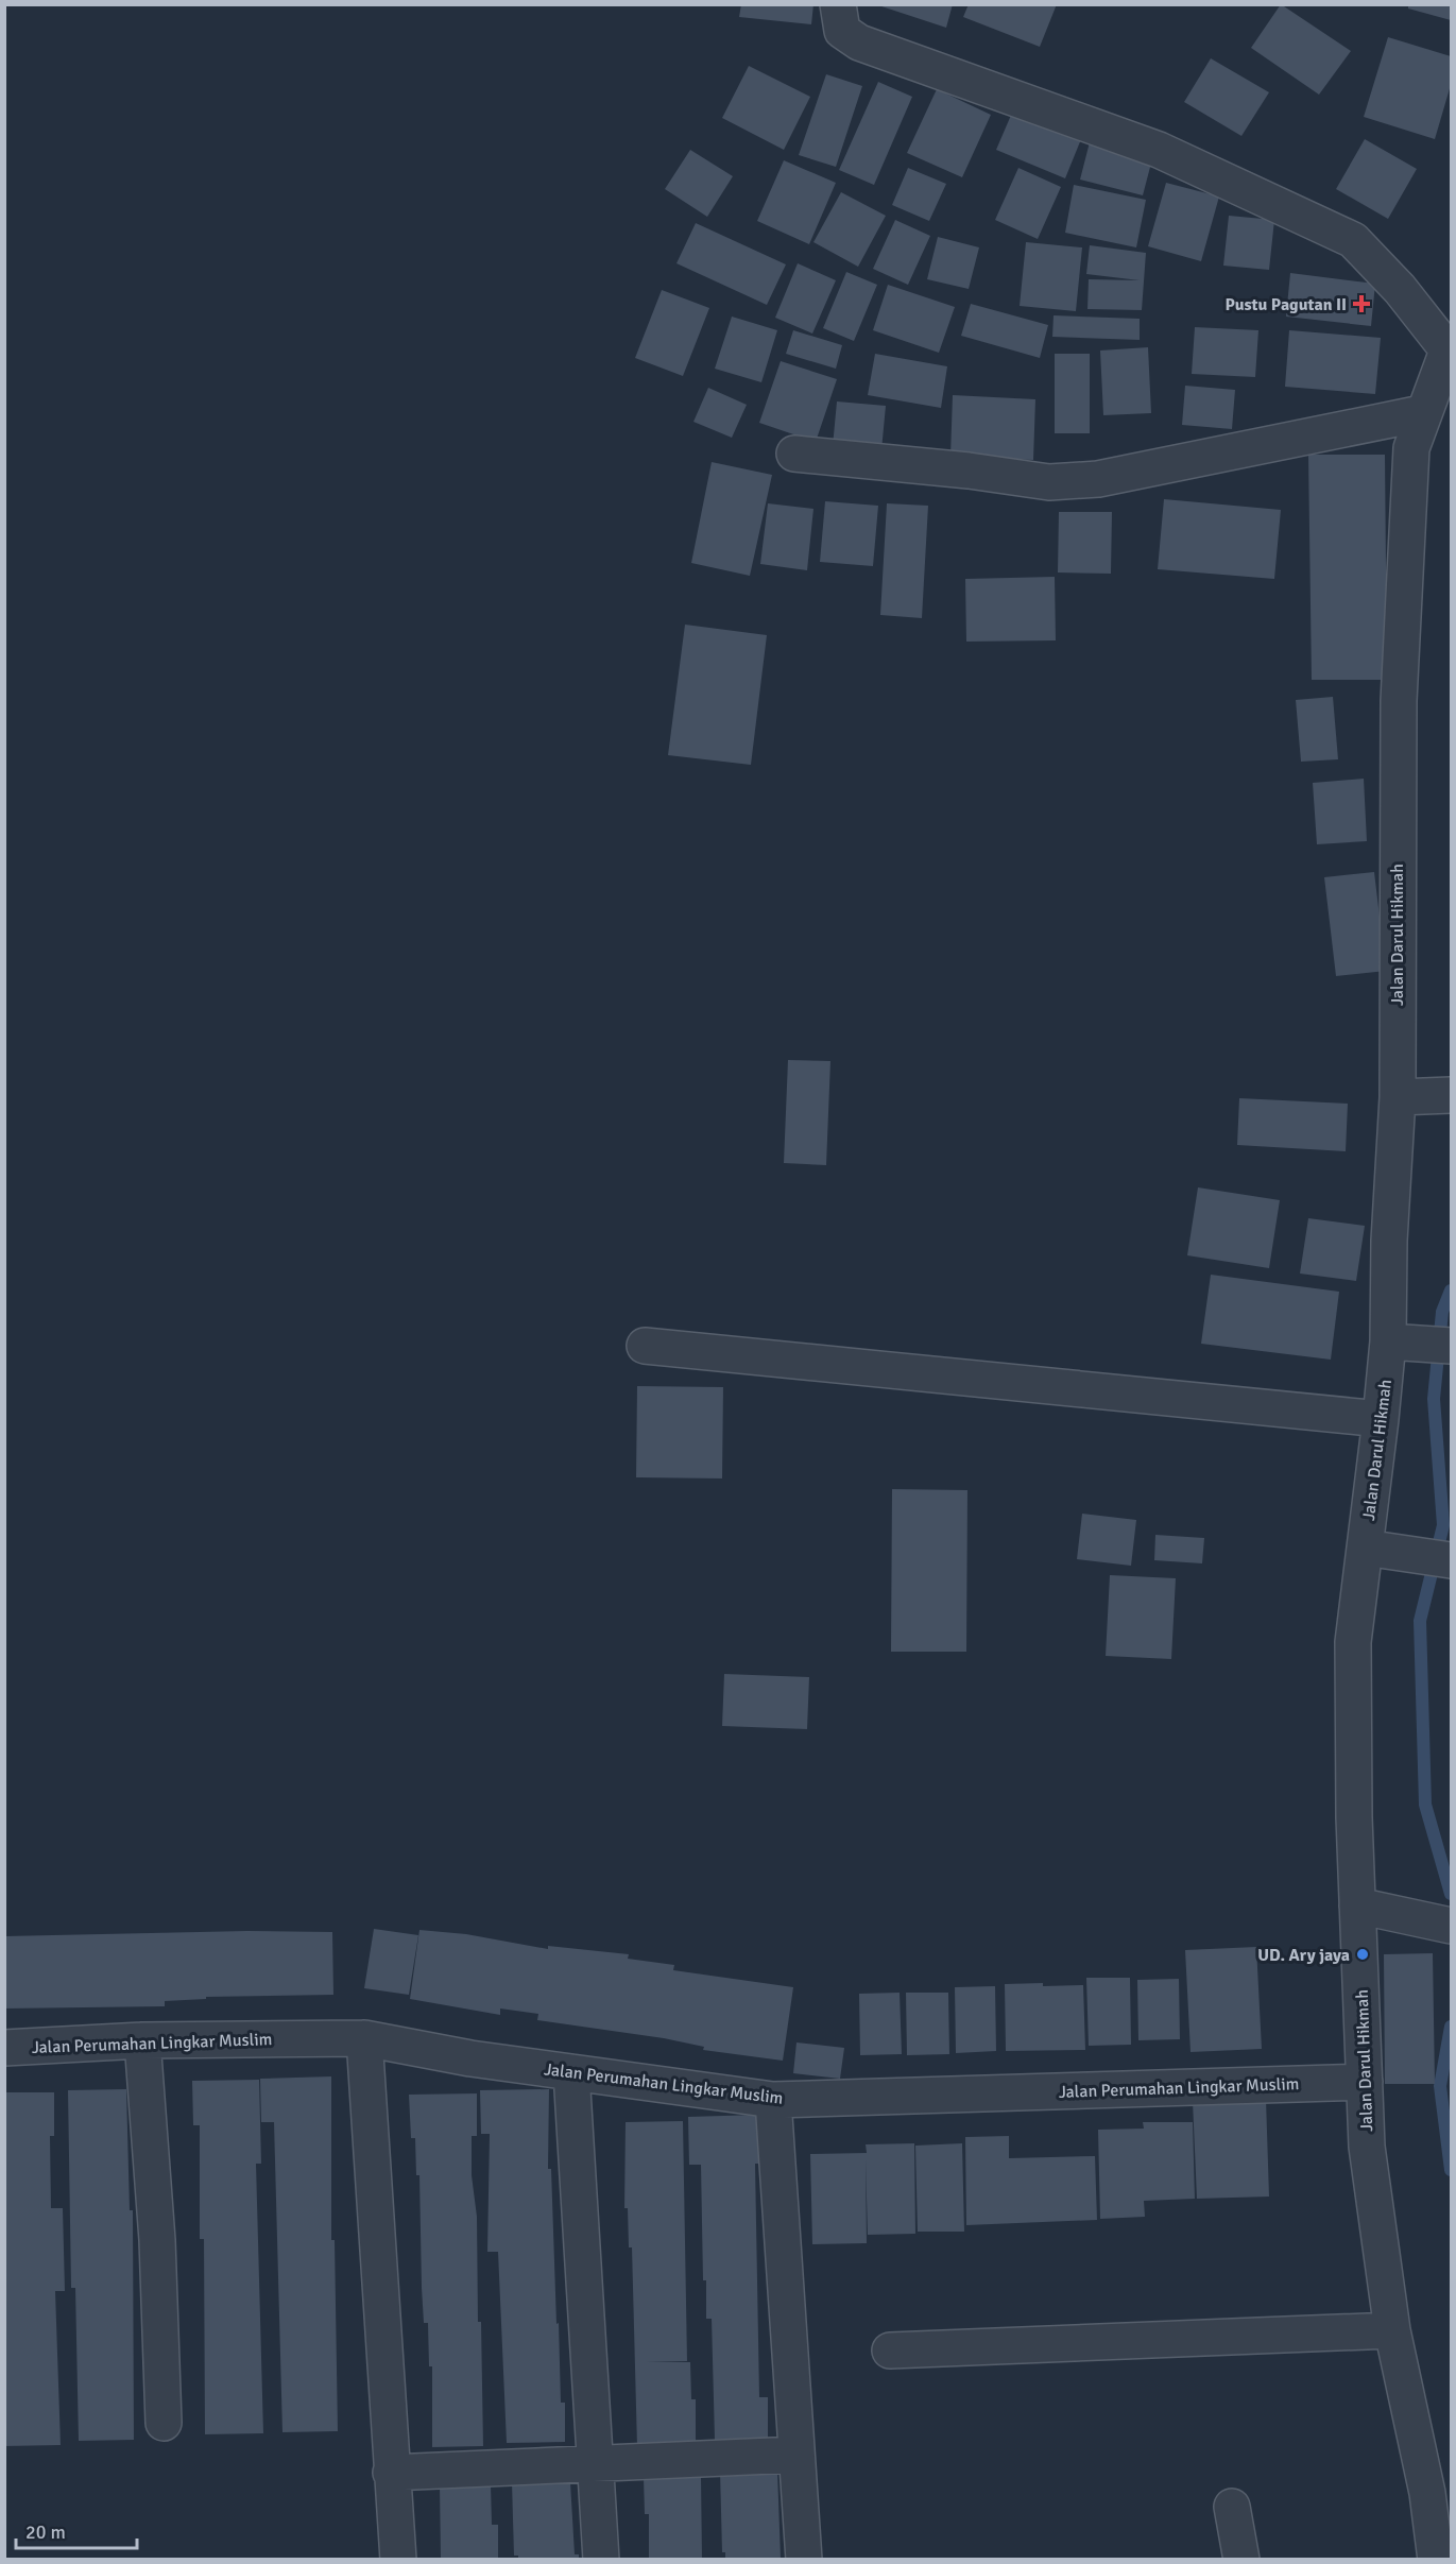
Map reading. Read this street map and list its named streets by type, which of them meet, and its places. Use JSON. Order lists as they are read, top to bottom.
{
  "streets": {
    "street": ["Jalan Darul Hikmah", "Jalan Perumahan Lingkar Muslim"]
  },
  "crossings": [
    ["Jalan Darul Hikmah", "Jalan Perumahan Lingkar Muslim"]
  ],
  "places": {
    "health": ["Pustu Pagutan II"],
    "other": ["UD. Ary jaya"]
  },
  "scale_bar": "20 m"
}
